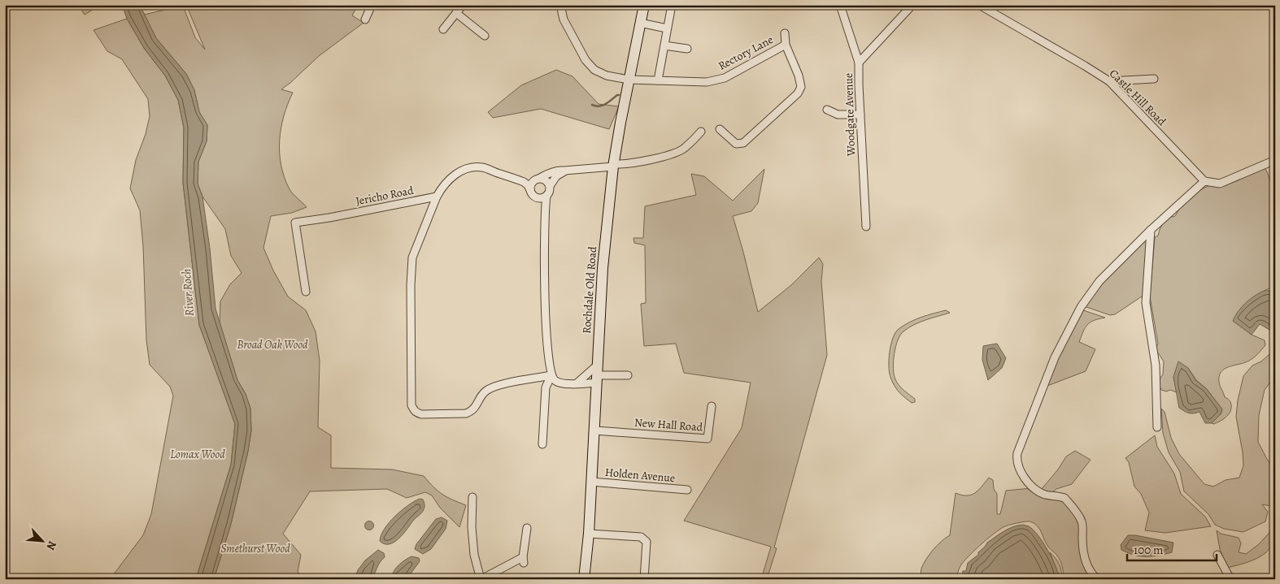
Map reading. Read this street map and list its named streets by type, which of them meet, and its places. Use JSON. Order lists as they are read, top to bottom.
{
  "streets": {
    "main road": ["Rochdale Old Road"],
    "street": [
      "Rectory Lane",
      "Castle Hill Road",
      "Woodgate Avenue",
      "Jericho Road",
      "New Hall Road",
      "Holden Avenue"
    ]
  },
  "crossings": [
    ["Rectory Lane", "Rochdale Old Road"],
    ["Rochdale Old Road", "New Hall Road"],
    ["Rochdale Old Road", "Holden Avenue"]
  ],
  "water": ["River Roch"],
  "parks": ["Broad Oak Wood", "Lomax Wood", "Smethurst Wood"],
  "scale_bar": "100 m",
  "north": "bottom right"
}
